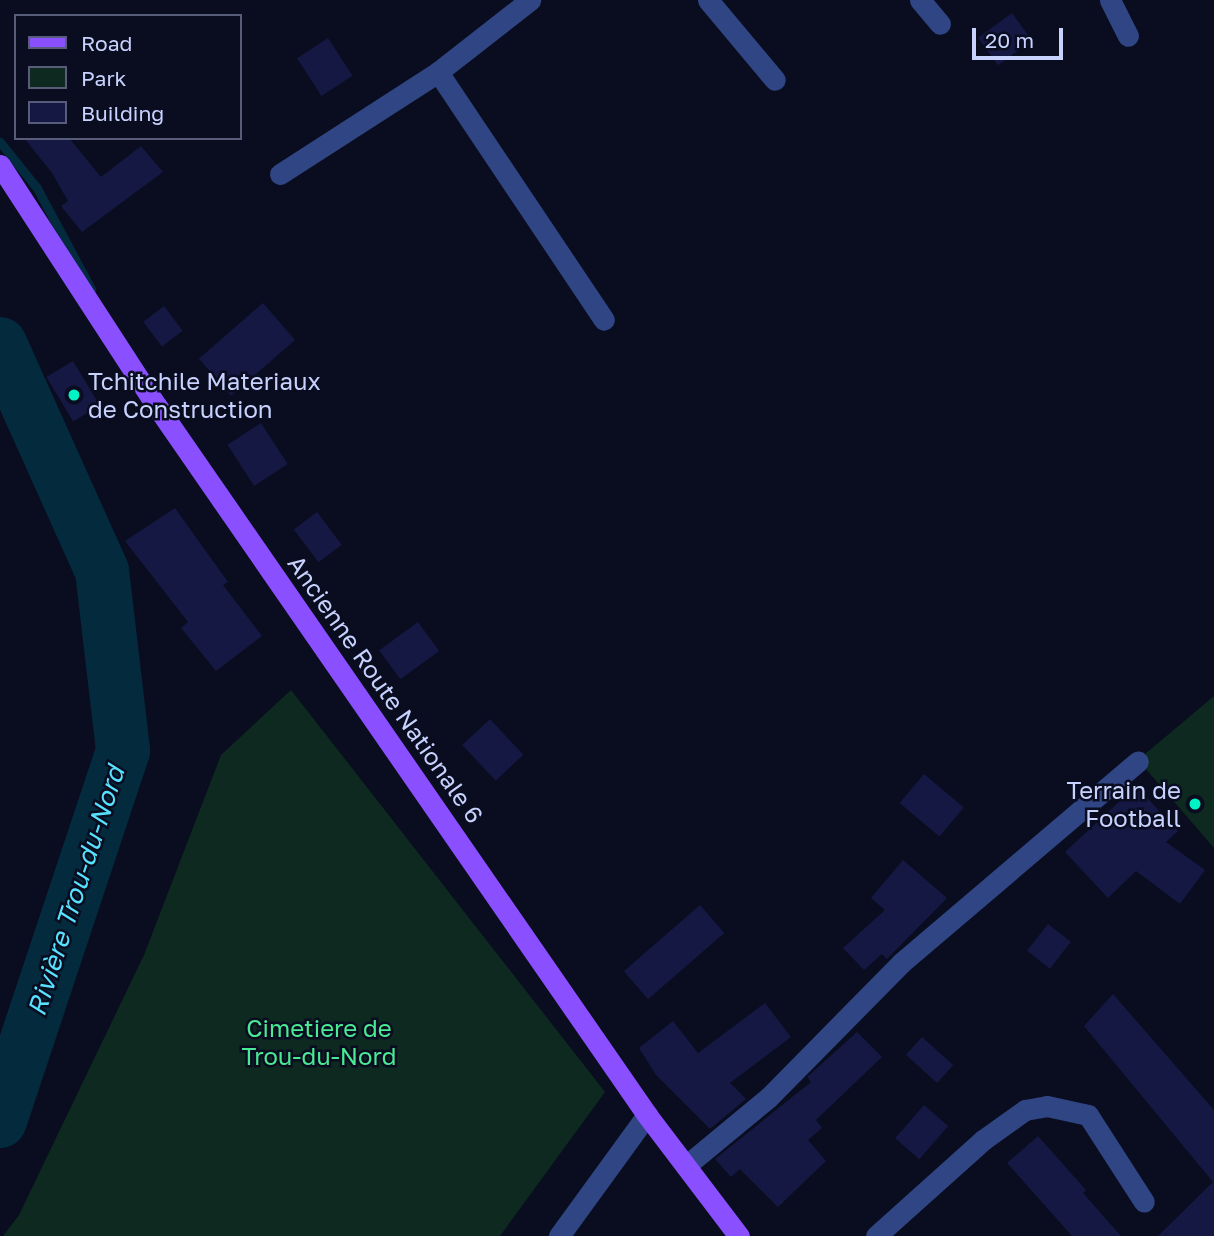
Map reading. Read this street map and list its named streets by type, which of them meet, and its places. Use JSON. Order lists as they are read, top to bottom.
{
  "streets": {
    "main road": ["Ancienne Route Nationale 6"]
  },
  "water": ["Rivière Trou-du-Nord"],
  "parks": ["Cimetiere de Trou-du-Nord"],
  "places": ["Tchitchile Materiaux de Construction", "Terrain de Football"],
  "legend": ["Road", "Park", "Building"],
  "scale_bar": "20 m"
}
